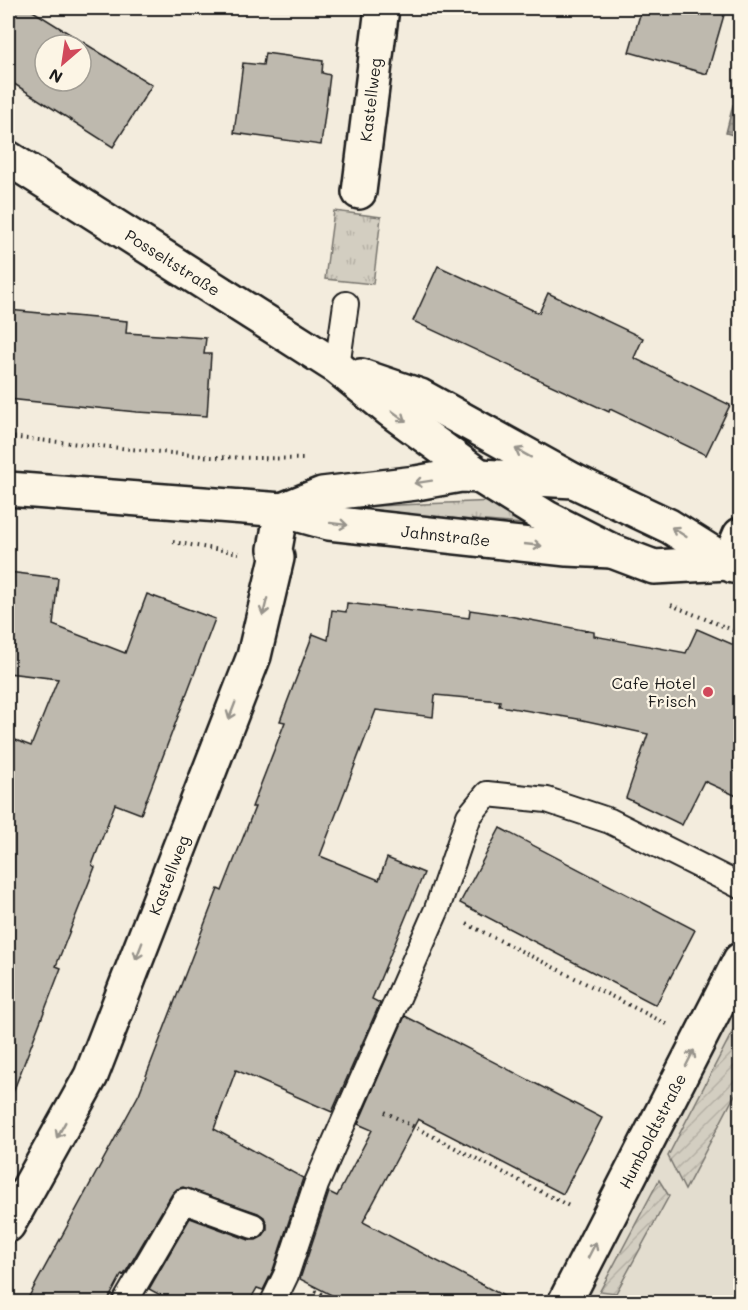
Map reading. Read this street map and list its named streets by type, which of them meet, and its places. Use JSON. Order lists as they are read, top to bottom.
{
  "streets": {
    "street": [
      "Kastellweg",
      "Posseltstraße",
      "Jahnstraße",
      "Humboldtstraße"
    ]
  },
  "crossings": [
    ["Kastellweg", "Jahnstraße"],
    ["Posseltstraße", "Jahnstraße"]
  ],
  "one_way": ["Kastellweg", "Humboldtstraße"],
  "places": ["Cafe Hotel Frisch"],
  "north": "bottom left"
}
